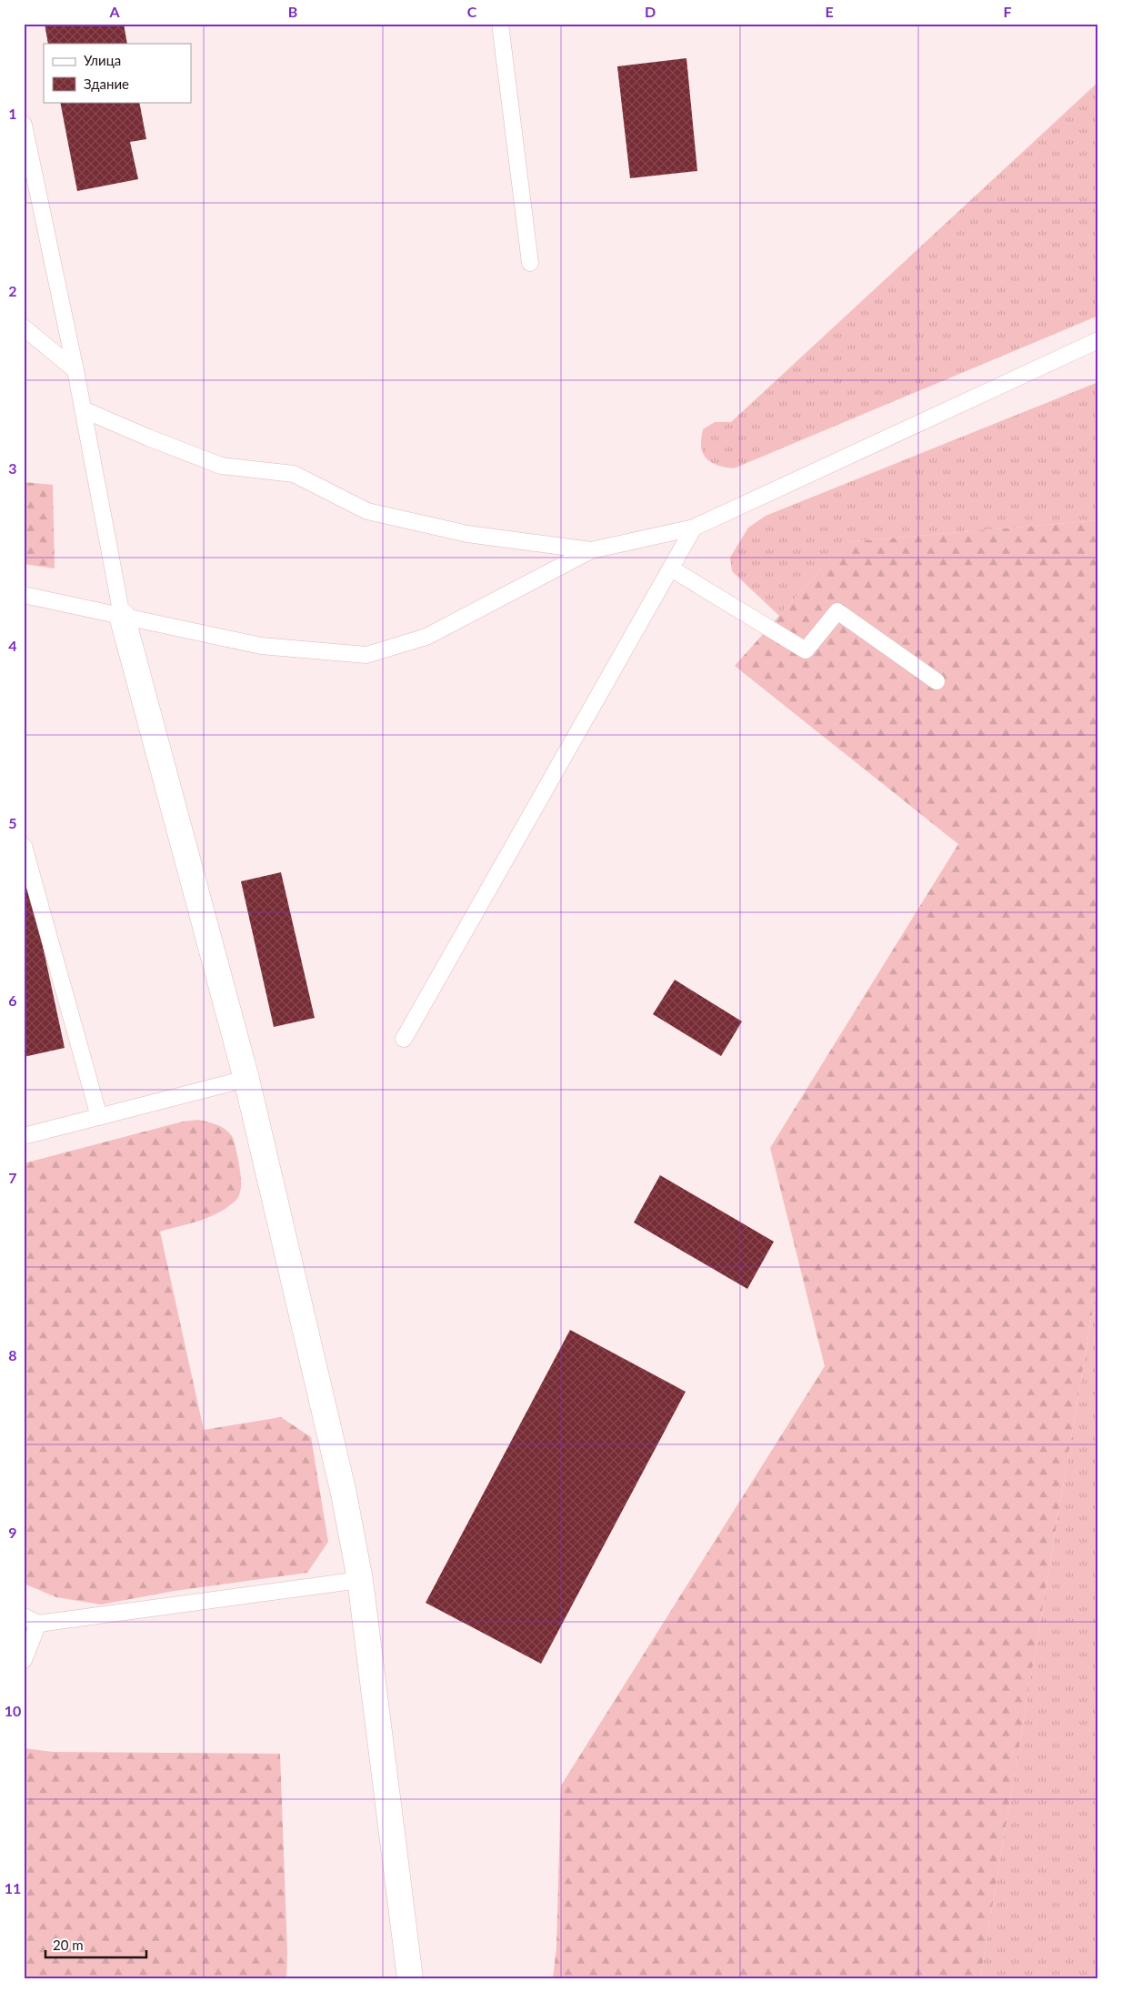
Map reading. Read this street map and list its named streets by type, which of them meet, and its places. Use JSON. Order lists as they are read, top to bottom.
{
  "legend": ["Улица", "Здание"],
  "scale_bar": "20 m",
  "grid": {
    "columns": [
      "A",
      "B",
      "C",
      "D",
      "E",
      "F"
    ],
    "rows": [
      "1",
      "2",
      "3",
      "4",
      "5",
      "6",
      "7",
      "8",
      "9",
      "10",
      "11"
    ]
  }
}
